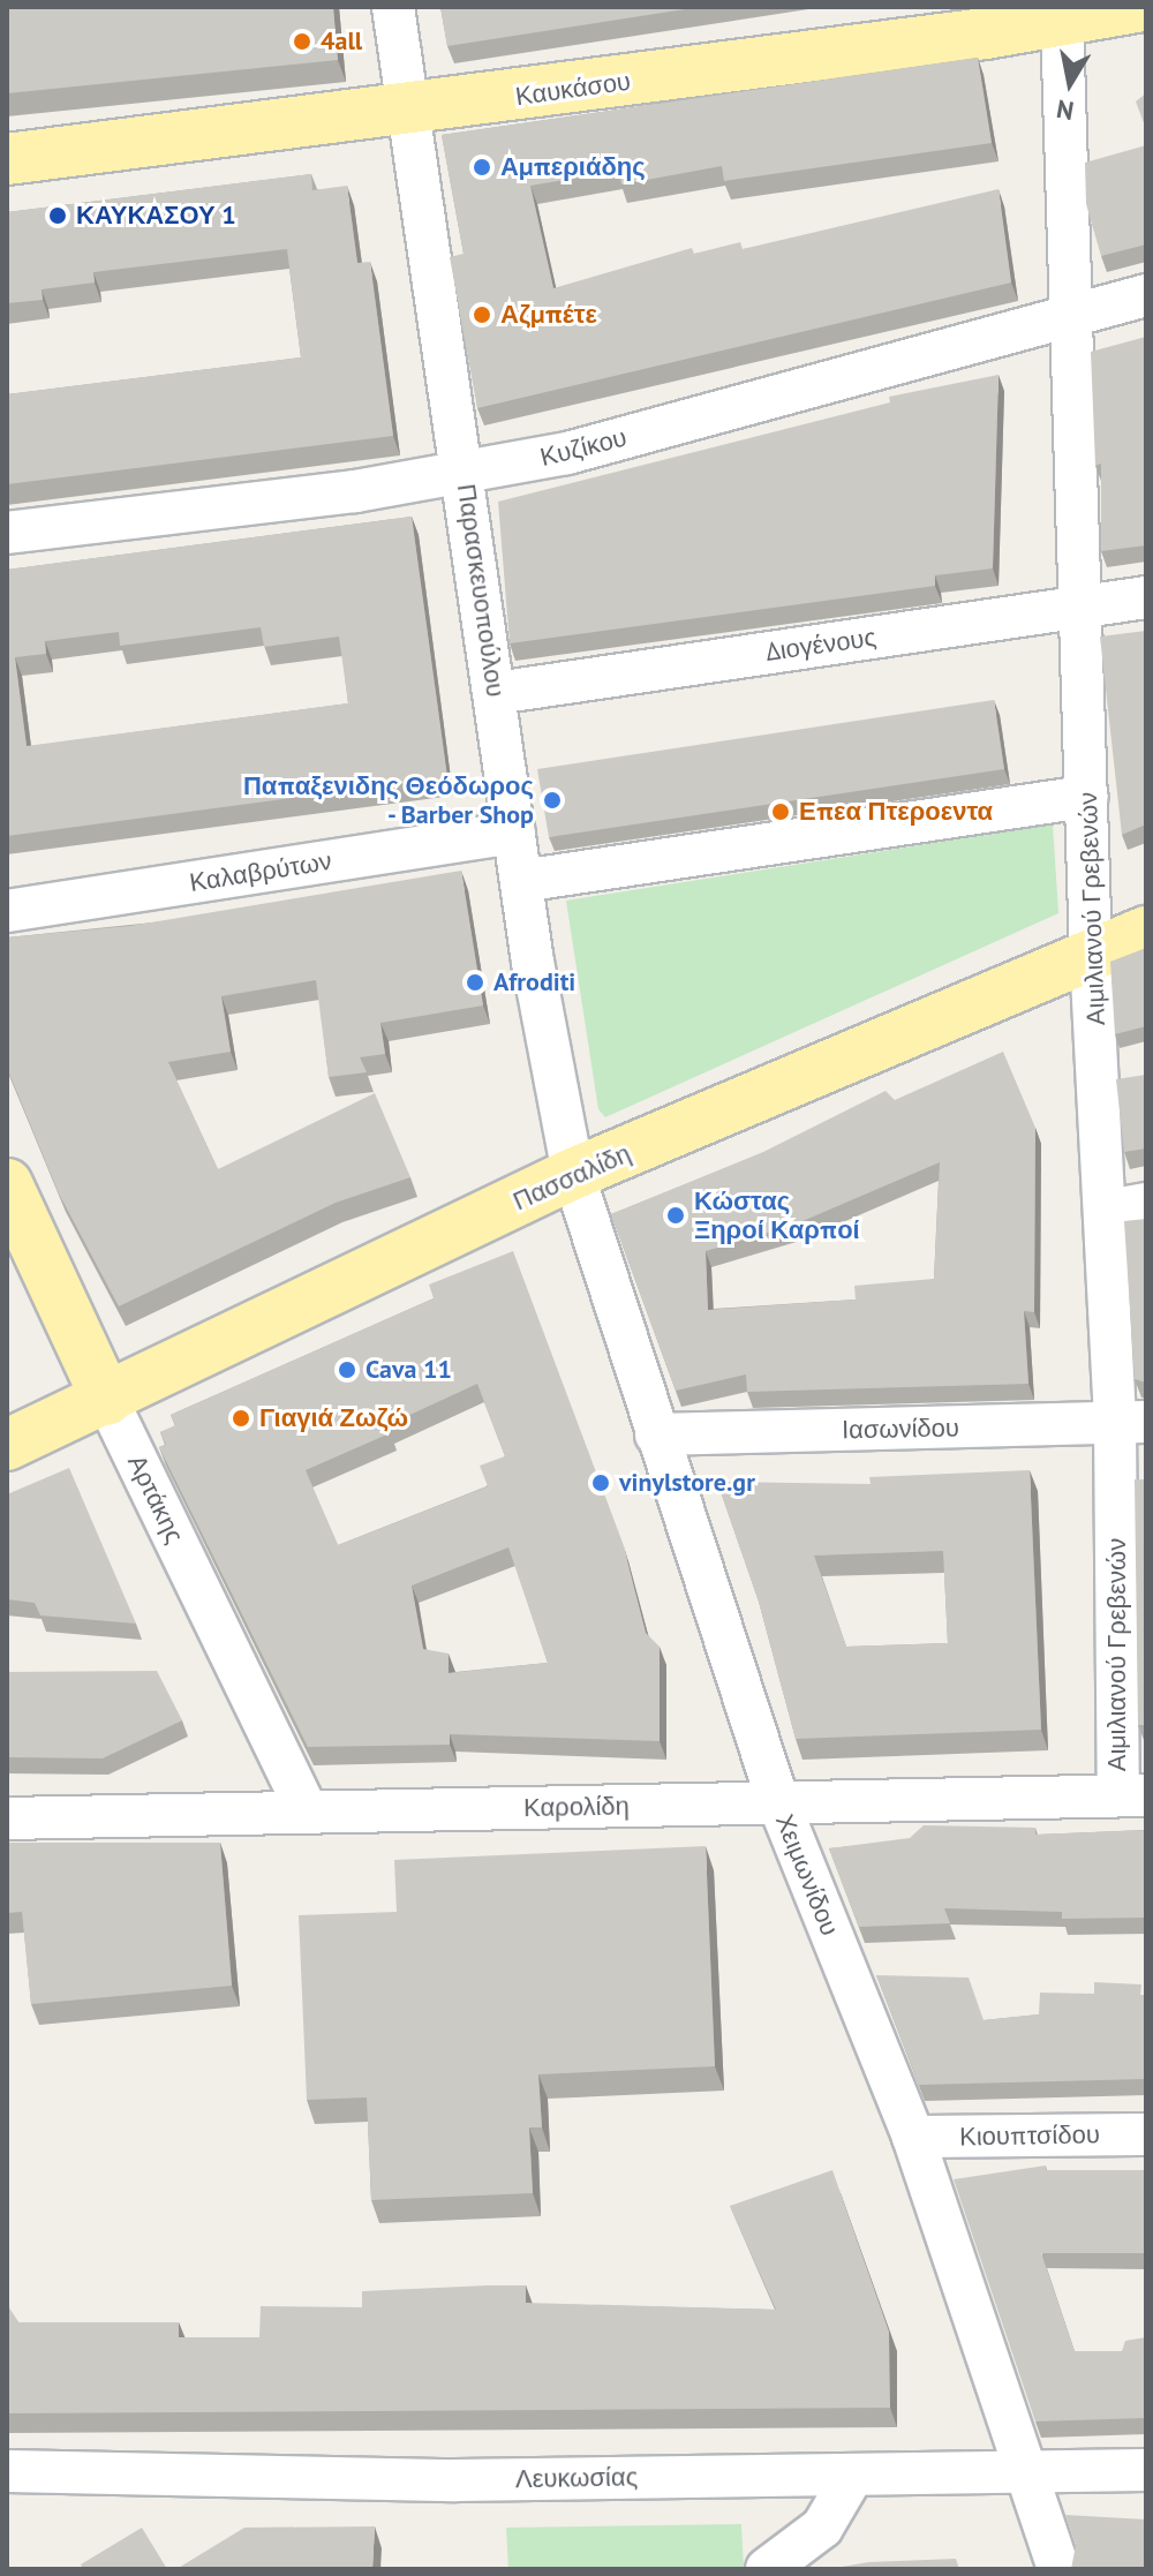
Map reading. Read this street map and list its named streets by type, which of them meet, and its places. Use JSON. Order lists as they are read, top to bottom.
{
  "streets": {
    "main road": ["Καυκάσου", "Πασσαλίδη", "Αρτάκης"],
    "street": [
      "Κυζίκου",
      "Παρασκευοπούλου",
      "Διογένους",
      "Καλαβρύτων",
      "Αιμιλιανού Γρεβενών",
      "Ιασωνίδου",
      "Καρολίδη",
      "Χειμωνίδου",
      "Κιουπτσίδου",
      "Λευκωσίας"
    ]
  },
  "crossings": [
    ["Καυκάσου", "Παρασκευοπούλου"],
    ["Καυκάσου", "Αιμιλιανού Γρεβενών"],
    ["Κυζίκου", "Παρασκευοπούλου"],
    ["Κυζίκου", "Αιμιλιανού Γρεβενών"],
    ["Παρασκευοπούλου", "Διογένους"],
    ["Παρασκευοπούλου", "Καλαβρύτων"],
    ["Παρασκευοπούλου", "Πασσαλίδη"],
    ["Παρασκευοπούλου", "Χειμωνίδου"],
    ["Διογένους", "Αιμιλιανού Γρεβενών"],
    ["Αιμιλιανού Γρεβενών", "Πασσαλίδη"],
    ["Αιμιλιανού Γρεβενών", "Ιασωνίδου"],
    ["Αιμιλιανού Γρεβενών", "Καρολίδη"],
    ["Πασσαλίδη", "Αρτάκης"],
    ["Πασσαλίδη", "Χειμωνίδου"],
    ["Ιασωνίδου", "Χειμωνίδου"],
    ["Αρτάκης", "Καρολίδη"],
    ["Καρολίδη", "Χειμωνίδου"],
    ["Χειμωνίδου", "Κιουπτσίδου"],
    ["Χειμωνίδου", "Λευκωσίας"]
  ],
  "places": [
    "4all",
    "Αμπεριάδης",
    "ΚΑΥΚΑΣΟΥ 1",
    "Αζμπέτε",
    "Παπαξενιδης Θεόδωρος - Barber Shop",
    "Επεα Πτεροεντα",
    "Afroditi",
    "Κώστας Ξηροί Καρποί",
    "Cava 11",
    "Γιαγιά Ζωζώ",
    "vinylstore.gr"
  ],
  "north": "bottom"
}
